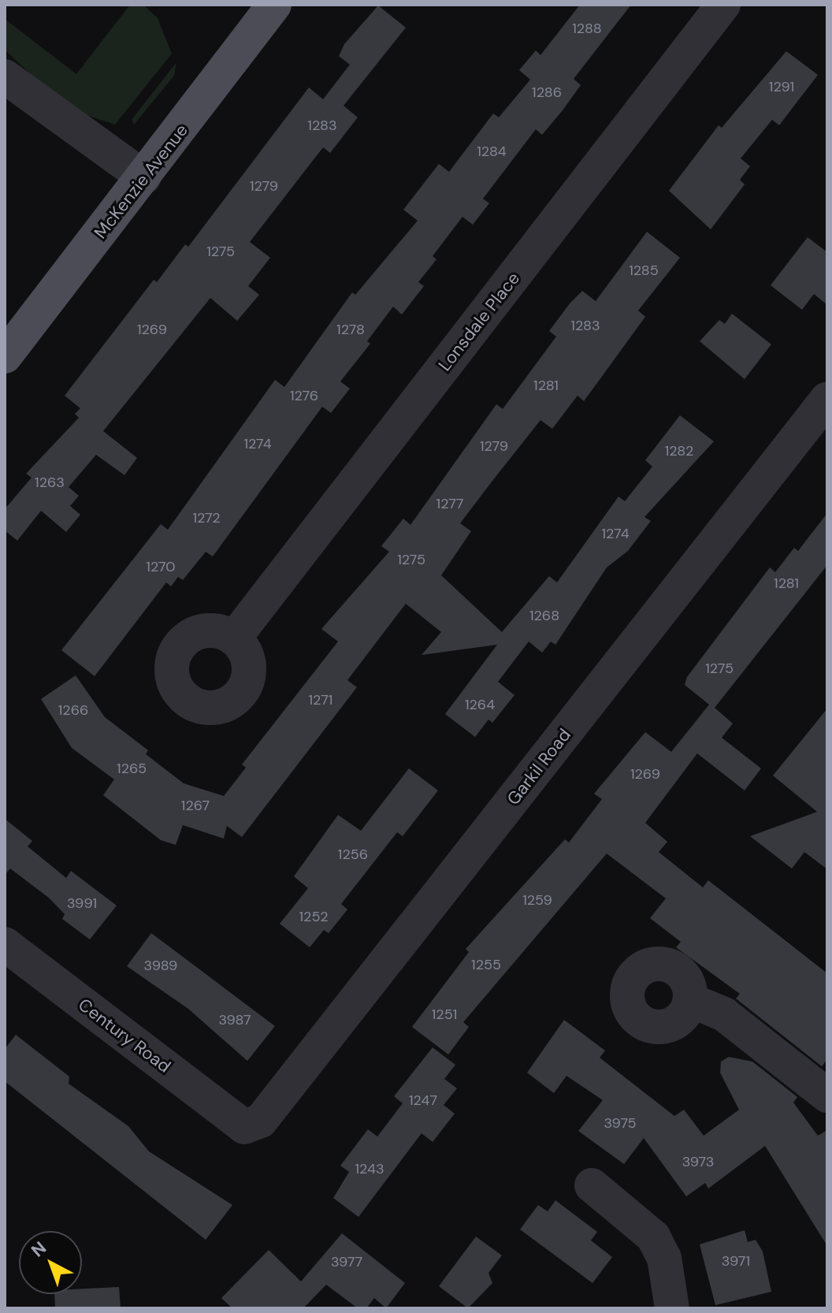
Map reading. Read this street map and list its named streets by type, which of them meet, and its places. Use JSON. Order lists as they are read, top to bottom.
{
  "streets": {
    "main road": ["McKenzie Avenue"],
    "street": ["Lonsdale Place", "Garkil Road", "Century Road"]
  },
  "crossings": [
    ["Garkil Road", "Century Road"]
  ],
  "house_numbers": [
    "1288",
    "1291",
    "1286",
    "1283",
    "1284",
    "1279",
    "1275",
    "1285",
    "1283",
    "1269",
    "1278",
    "1281",
    "1276",
    "1274",
    "1279",
    "1282",
    "1263",
    "1277",
    "1272",
    "1274",
    "1275",
    "1270",
    "1281",
    "1268",
    "1275",
    "1271",
    "1264",
    "1266",
    "1265",
    "1269",
    "1267",
    "1256",
    "1259",
    "3991",
    "1252",
    "1255",
    "3989",
    "1251",
    "3987",
    "1247",
    "3975",
    "3973",
    "1243",
    "3971",
    "3977"
  ],
  "north": "top left"
}
